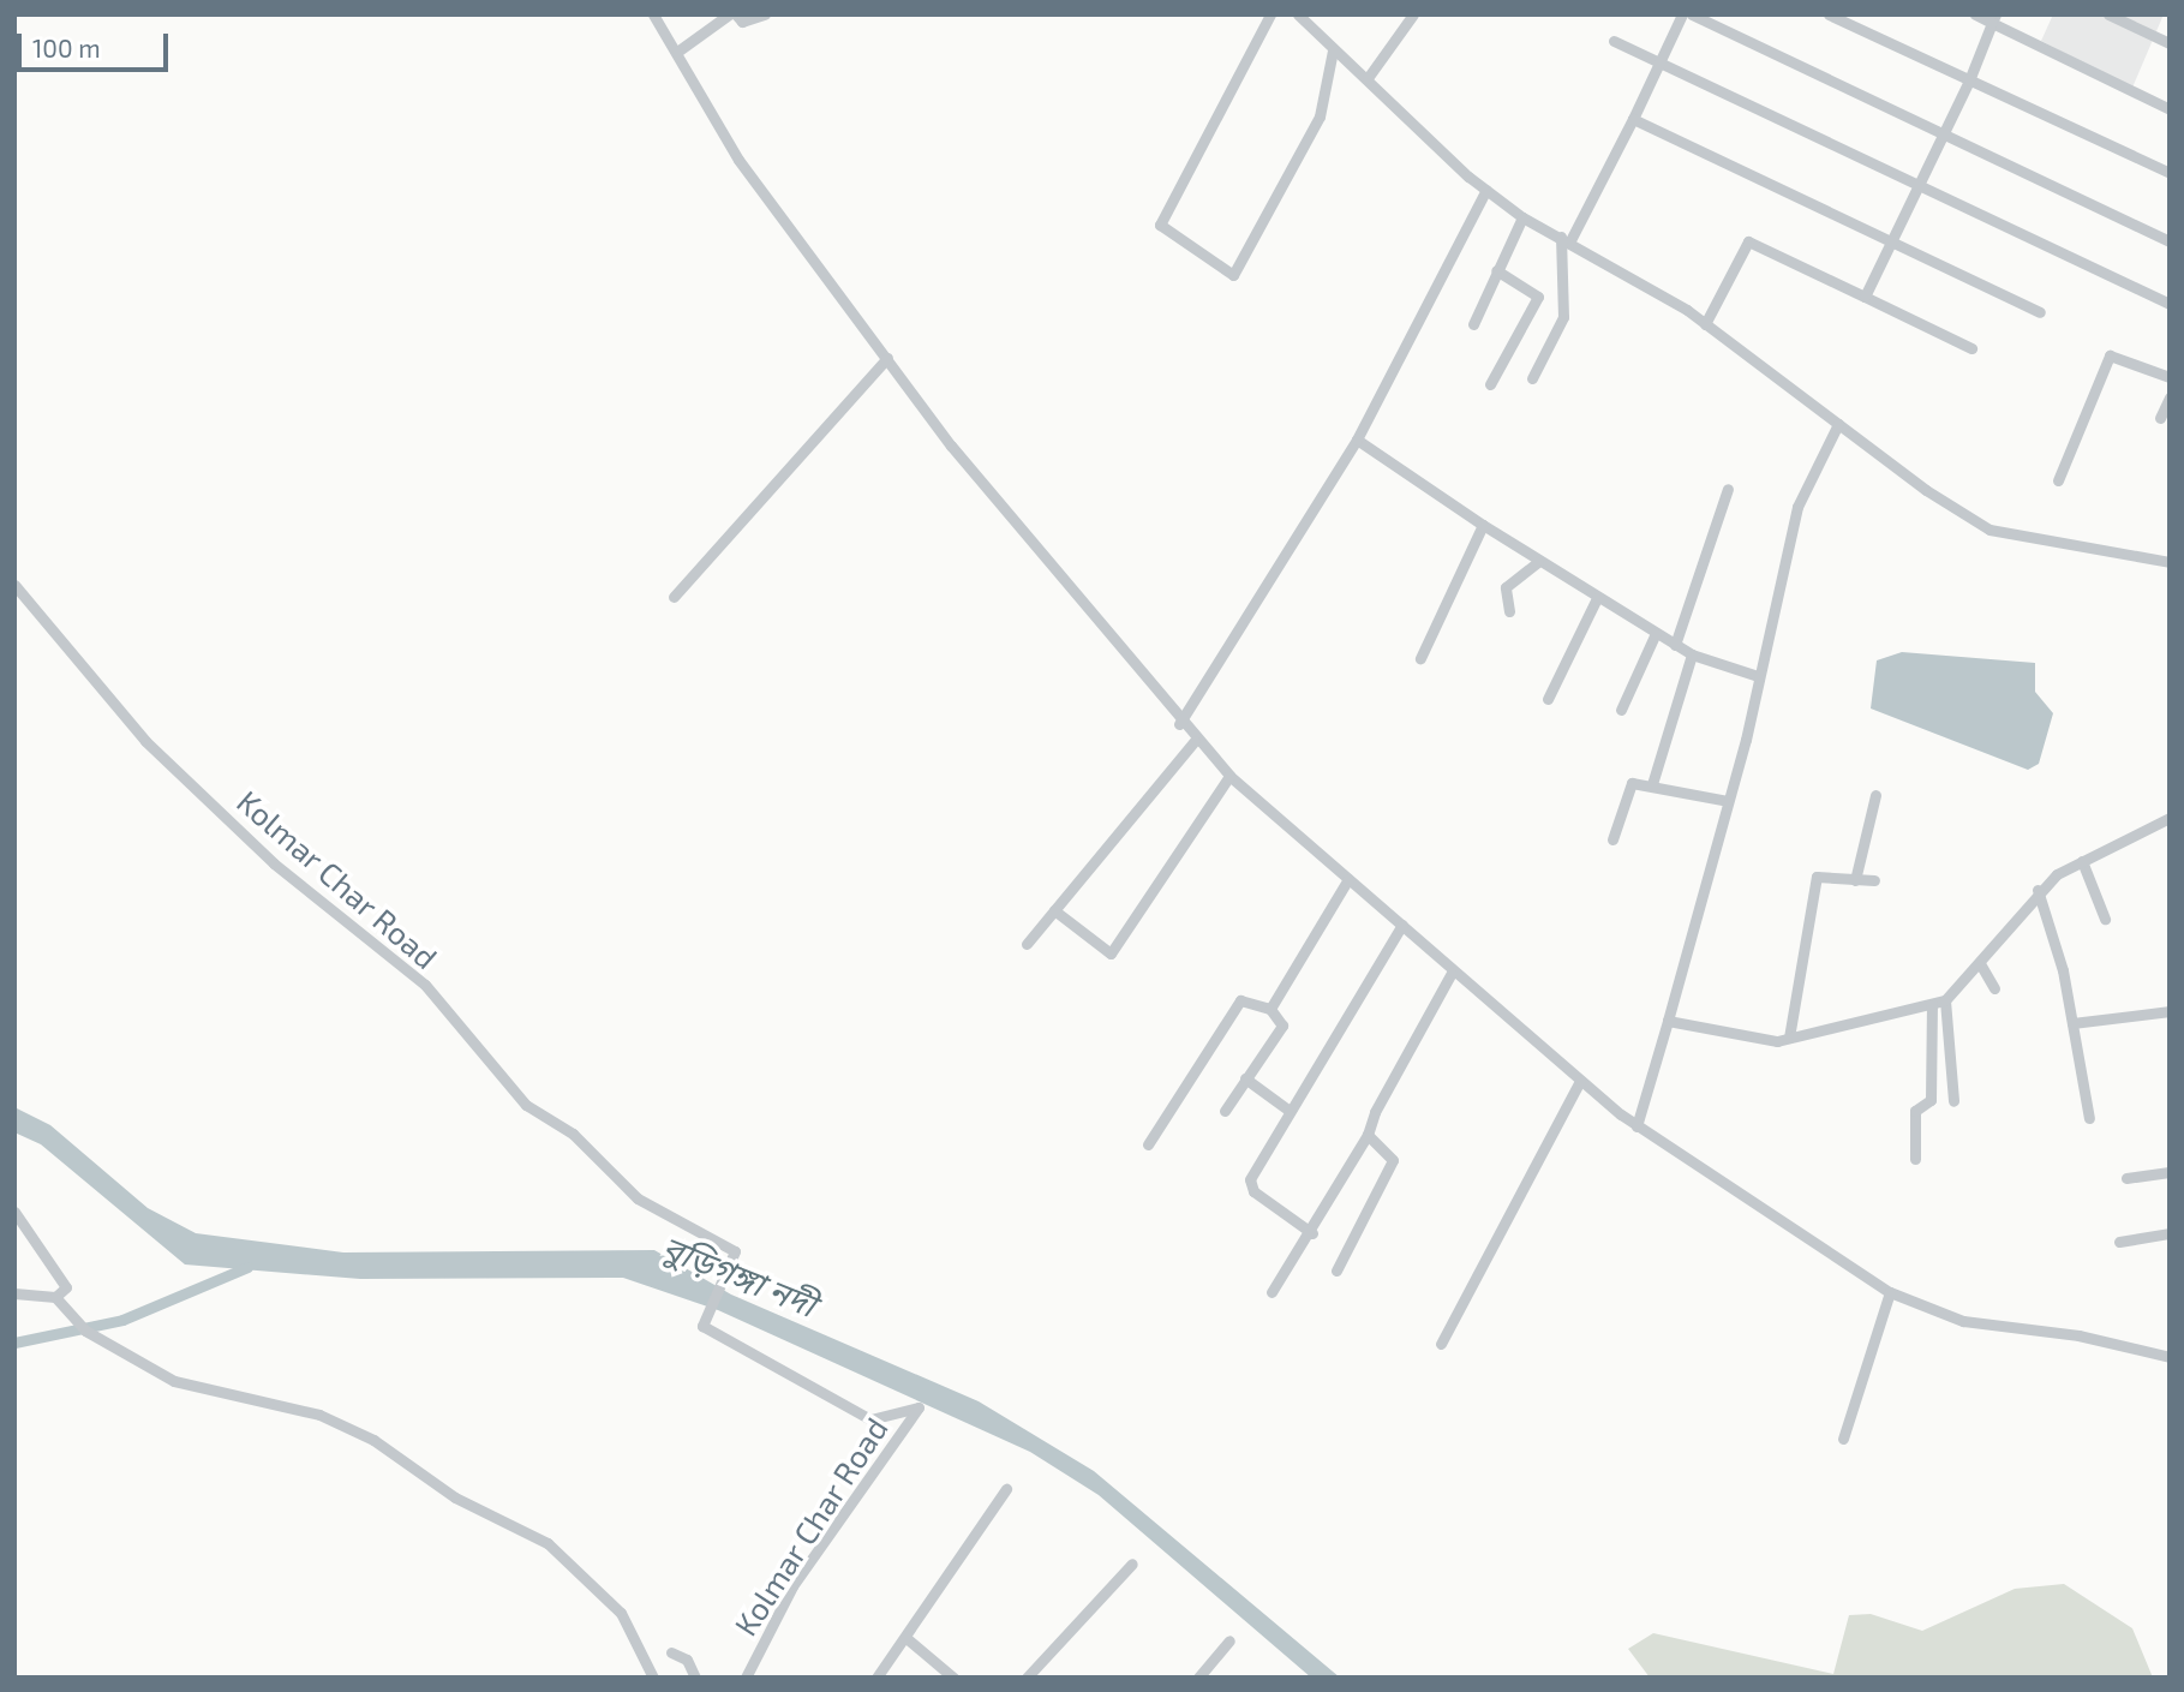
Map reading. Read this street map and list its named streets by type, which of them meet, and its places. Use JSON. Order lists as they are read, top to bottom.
{
  "streets": {
    "street": ["Kolmar Char Road"]
  },
  "water": ["বুড়িগঙ্গা নদী"],
  "scale_bar": "100 m"
}
